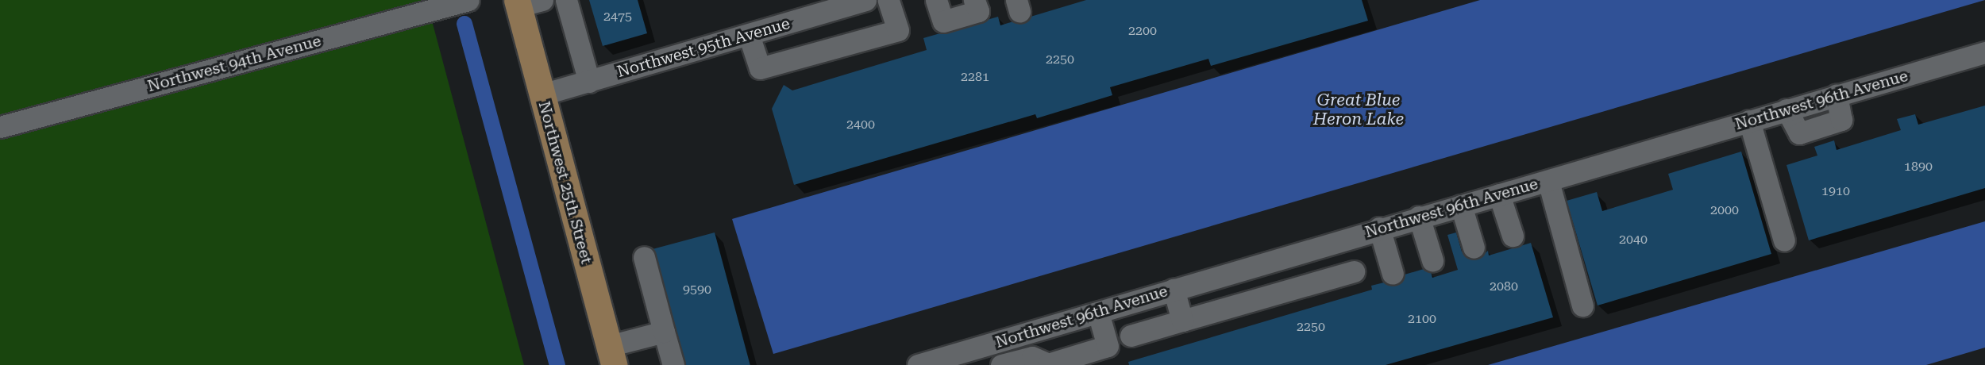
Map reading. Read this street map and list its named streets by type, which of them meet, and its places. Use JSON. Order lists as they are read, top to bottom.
{
  "streets": {
    "main road": ["Northwest 25th Street"],
    "street": ["Northwest 95th Avenue", "Northwest 94th Avenue", "Northwest 96th Avenue"]
  },
  "crossings": [
    ["Northwest 95th Avenue", "Northwest 25th Street"]
  ],
  "water": ["Great Blue Heron Lake"],
  "house_numbers": [
    "2475",
    "2200",
    "2250",
    "2281",
    "2400",
    "1890",
    "1910",
    "2000",
    "2040",
    "2080",
    "9590",
    "2100",
    "2250"
  ]
}
